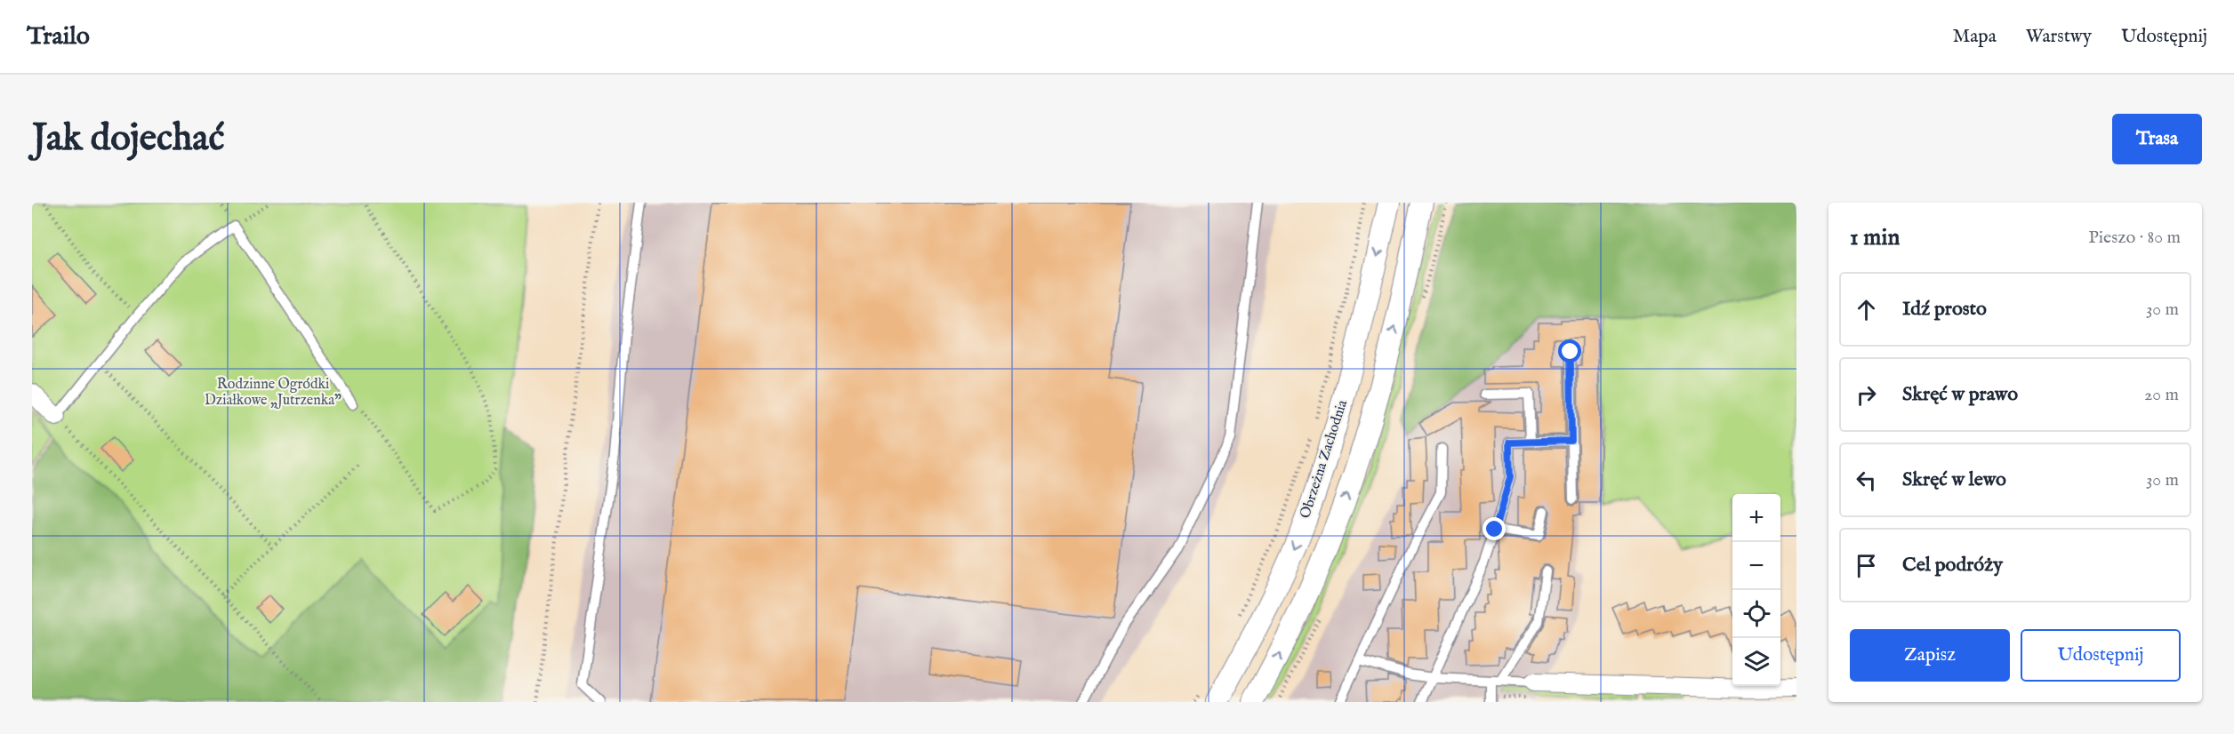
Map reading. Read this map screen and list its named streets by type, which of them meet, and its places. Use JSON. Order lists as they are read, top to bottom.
{
  "streets": {
    "street": ["Obrzeżna Zachodnia"]
  },
  "parks": ["Rodzinne Ogródki Działkowe „Jutrzenka”"],
  "page": {
    "header": "Trailo",
    "nav": ["Mapa", "Warstwy", "Udostępnij"],
    "buttons": [
      "Trasa",
      ["Zapisz", "Udostępnij"]
    ],
    "title": "Jak dojechać",
    "heading": ["1 min", "Pieszo · 80 m"],
    "list": [
      ["Idź prosto", "30 m"],
      ["Skręć w prawo", "20 m"],
      ["Skręć w lewo", "30 m"],
      "Cel podróży"
    ],
    "map_buttons": ["+", "−"]
  }
}
